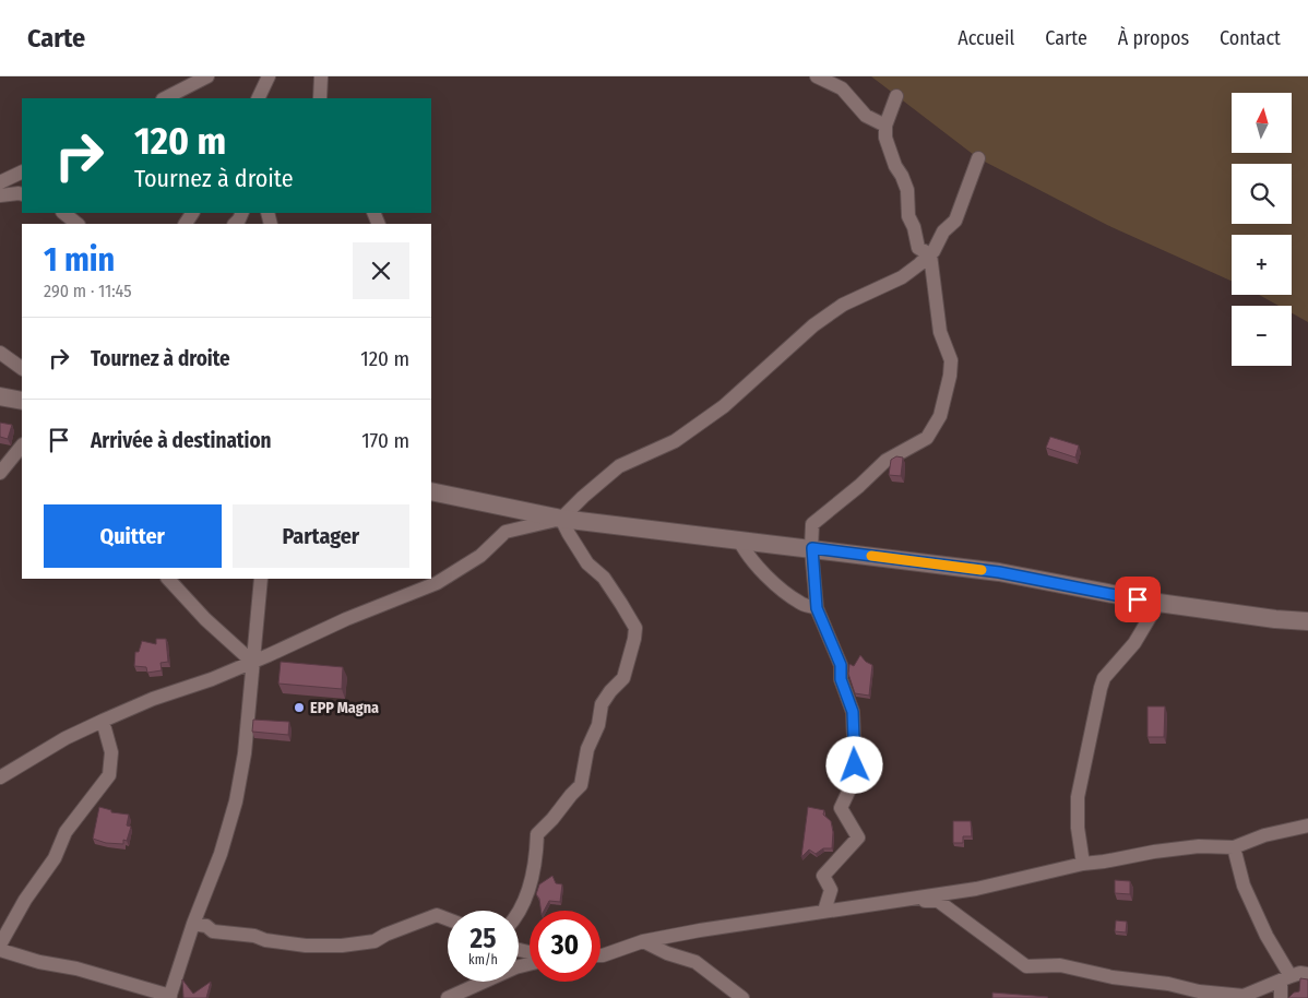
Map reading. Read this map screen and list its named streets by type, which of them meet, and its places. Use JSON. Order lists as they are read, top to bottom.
{
  "places": ["EPP Magna"],
  "north": "top",
  "page": {
    "header": "Carte",
    "nav": [
      "Accueil",
      "Carte",
      "À propos",
      "Contact"
    ],
    "map_buttons": ["+", "−"],
    "turn": ["120 m", "Tournez à droite"],
    "heading": ["1 min", "290 m · 11:45"],
    "list": [
      {
        "name": "Tournez à droite",
        "value": "120 m"
      },
      {
        "name": "Arrivée à destination",
        "value": "170 m"
      }
    ],
    "buttons": ["Quitter", "Partager"],
    "speed": "25 km/h",
    "limit": "30"
  }
}
